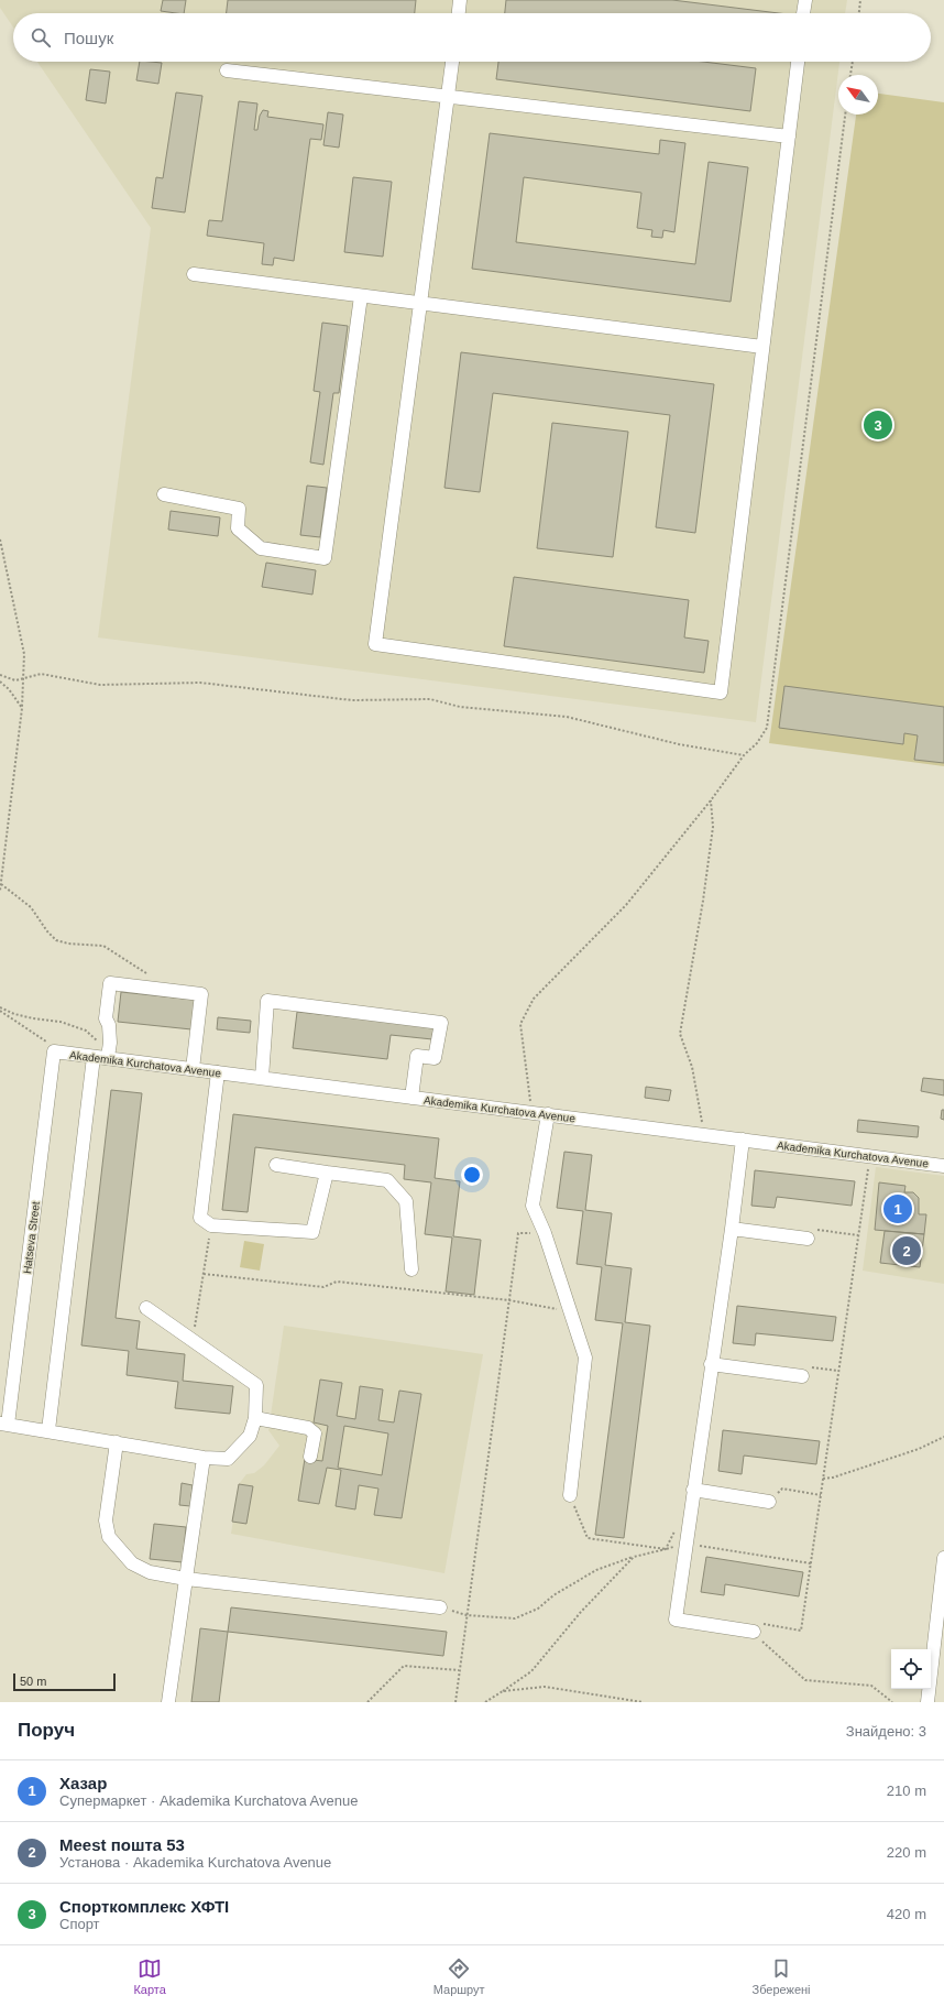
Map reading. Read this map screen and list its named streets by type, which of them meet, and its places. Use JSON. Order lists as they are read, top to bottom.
{
  "streets": {
    "street": ["Akademika Kurchatova Avenue", "Hatseva Street"]
  },
  "crossings": [
    ["Akademika Kurchatova Avenue", "Hatseva Street"]
  ],
  "scale_bar": "50 m",
  "north": "top left",
  "page": {
    "search": "Пошук",
    "pins": ["3", "1", "2"],
    "scale": "50 m",
    "heading": ["Поруч", "Знайдено: 3"],
    "list": [
      {
        "mark": "1",
        "name": "Хазар",
        "note": "Супермаркет · Akademika Kurchatova Avenue",
        "value": "210 m"
      },
      {
        "mark": "2",
        "name": "Meest пошта 53",
        "note": "Установа · Akademika Kurchatova Avenue",
        "value": "220 m"
      },
      {
        "mark": "3",
        "name": "Спорткомплекс ХФТІ",
        "note": "Спорт",
        "value": "420 m"
      }
    ],
    "nav": ["Карта", "Маршрут", "Збережені"]
  }
}
